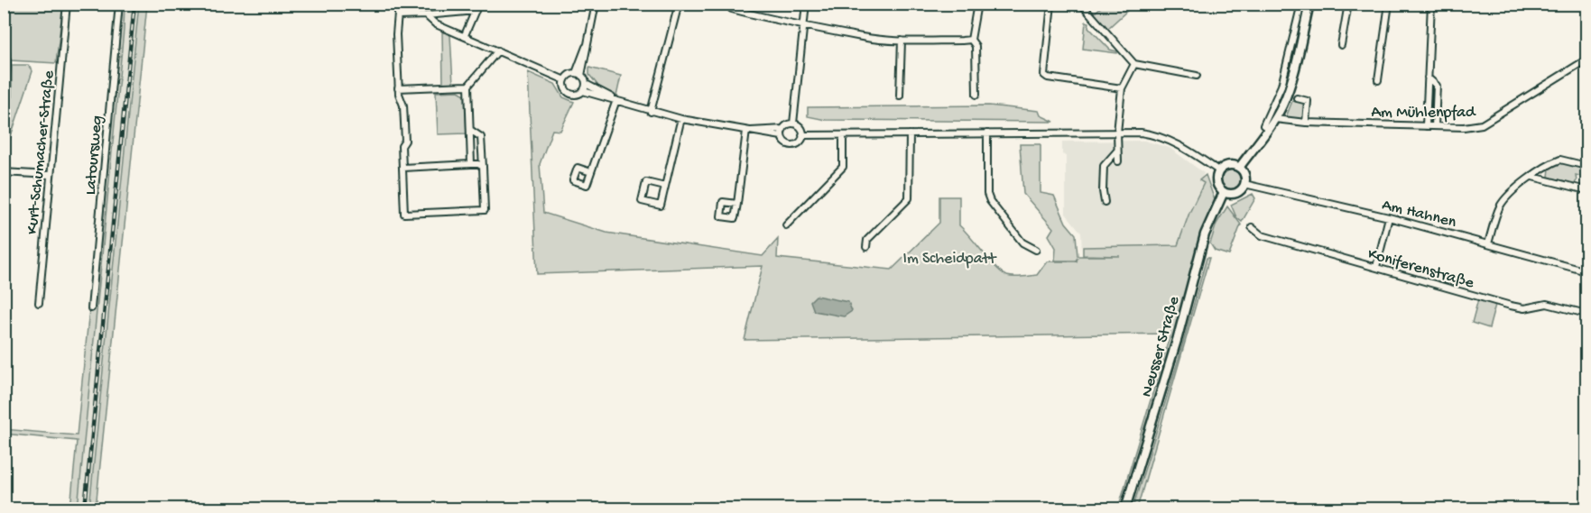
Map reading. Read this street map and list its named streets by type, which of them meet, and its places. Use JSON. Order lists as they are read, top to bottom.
{
  "streets": {
    "main road": ["Neusser Straße"],
    "street": [
      "Am Mühlenpfad",
      "Kurt-Schumacher-Straße",
      "Latoursweg",
      "Am Hahnen",
      "Koniferenstraße"
    ]
  },
  "crossings": [
    ["Am Hahnen", "Neusser Straße"]
  ],
  "parks": ["Im Scheidpatt"]
}
